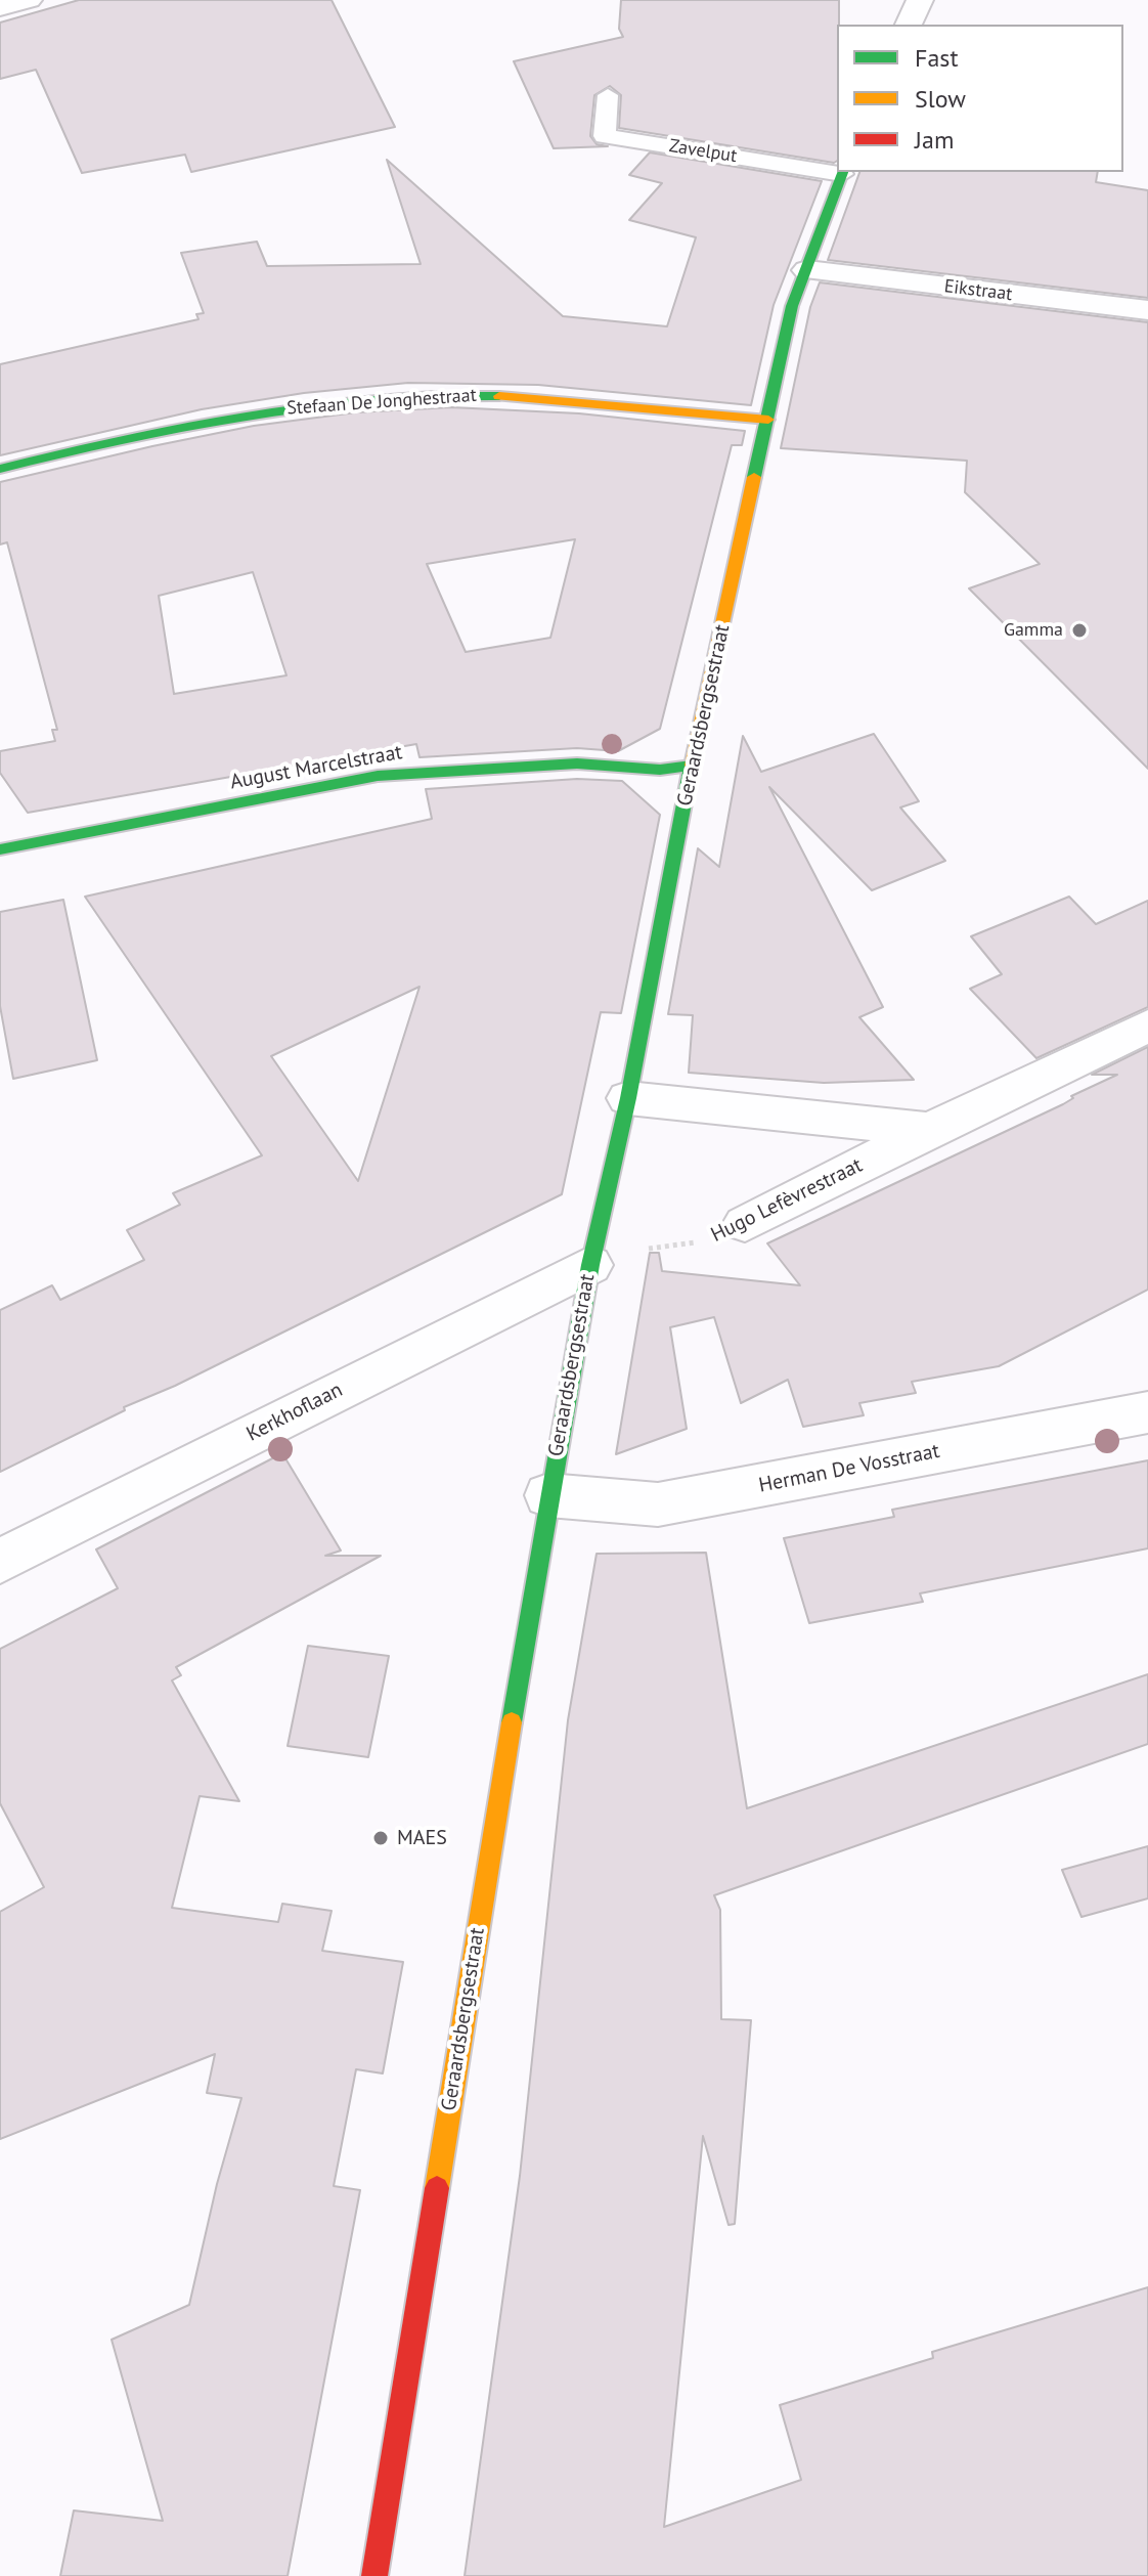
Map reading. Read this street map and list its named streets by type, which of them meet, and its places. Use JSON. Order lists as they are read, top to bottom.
{
  "streets": {
    "street": [
      "Eikstraat",
      "Stefaan De Jonghestraat",
      "Geraardsbergsestraat",
      "August Marcelstraat",
      "Hugo Lefèvrestraat",
      "Kerkhoflaan",
      "Herman De Vosstraat"
    ],
    "lane": ["Zavelput"]
  },
  "crossings": [
    ["Eikstraat", "Geraardsbergsestraat"],
    ["Stefaan De Jonghestraat", "Geraardsbergsestraat"],
    ["Geraardsbergsestraat", "August Marcelstraat"],
    ["Geraardsbergsestraat", "Hugo Lefèvrestraat"],
    ["Geraardsbergsestraat", "Kerkhoflaan"],
    ["Geraardsbergsestraat", "Herman De Vosstraat"],
    ["Hugo Lefèvrestraat", "Kerkhoflaan"]
  ],
  "places": ["Gamma", "MAES"],
  "legend": ["Fast", "Slow", "Jam"]
}
